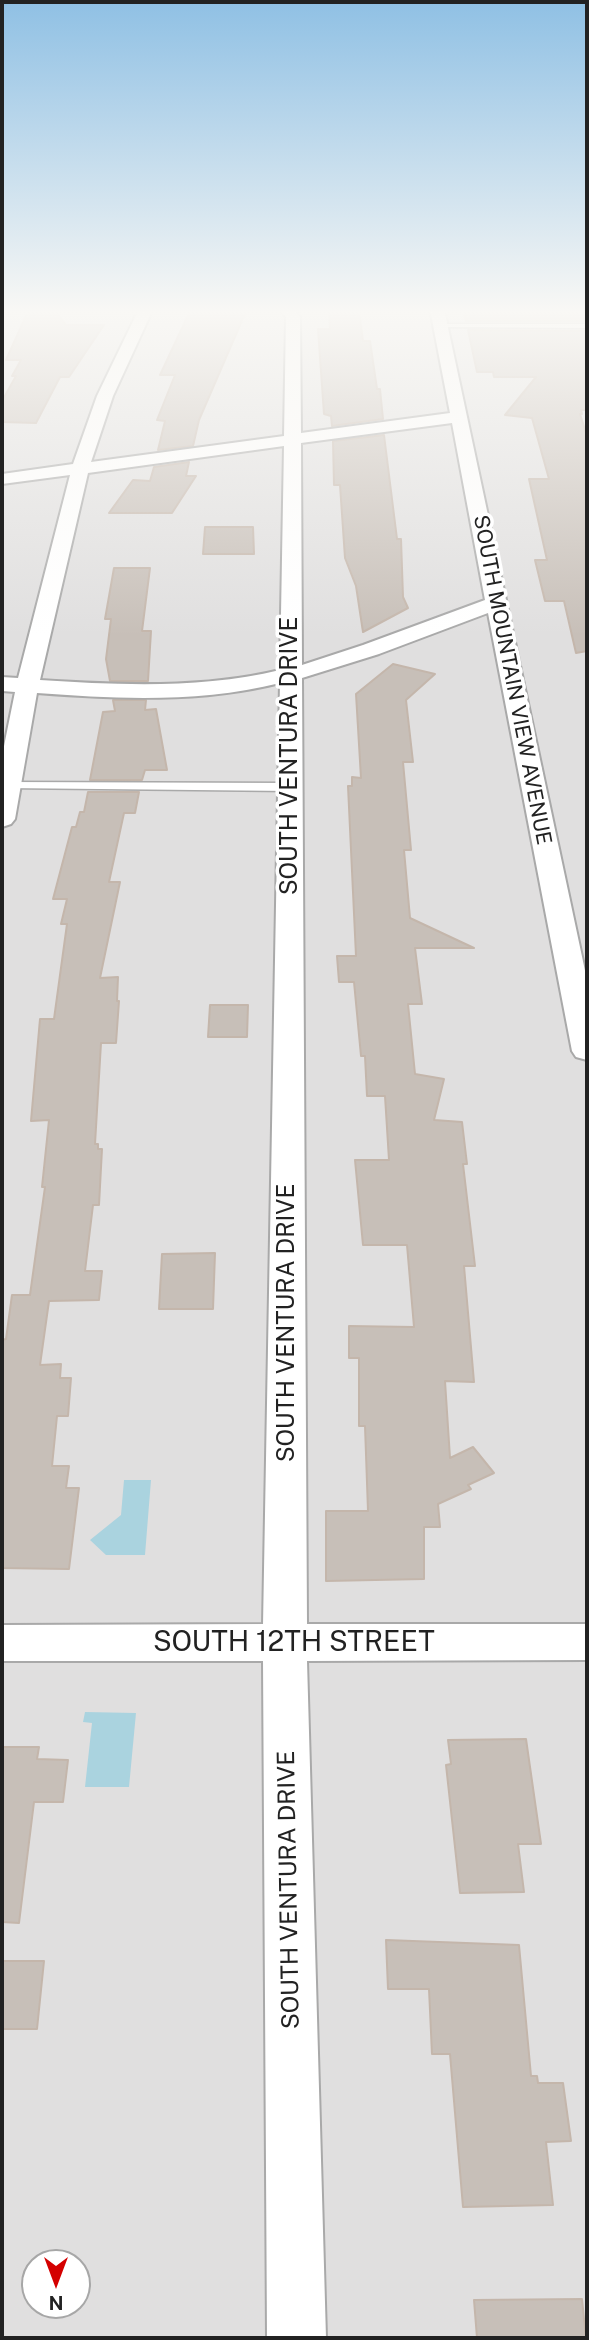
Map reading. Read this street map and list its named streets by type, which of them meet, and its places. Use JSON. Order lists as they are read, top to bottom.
{
  "streets": {
    "street": ["SOUTH MOUNTAIN VIEW AVENUE", "SOUTH VENTURA DRIVE", "SOUTH 12TH STREET"]
  },
  "crossings": [
    ["SOUTH VENTURA DRIVE", "SOUTH 12TH STREET"]
  ],
  "north": "bottom"
}
